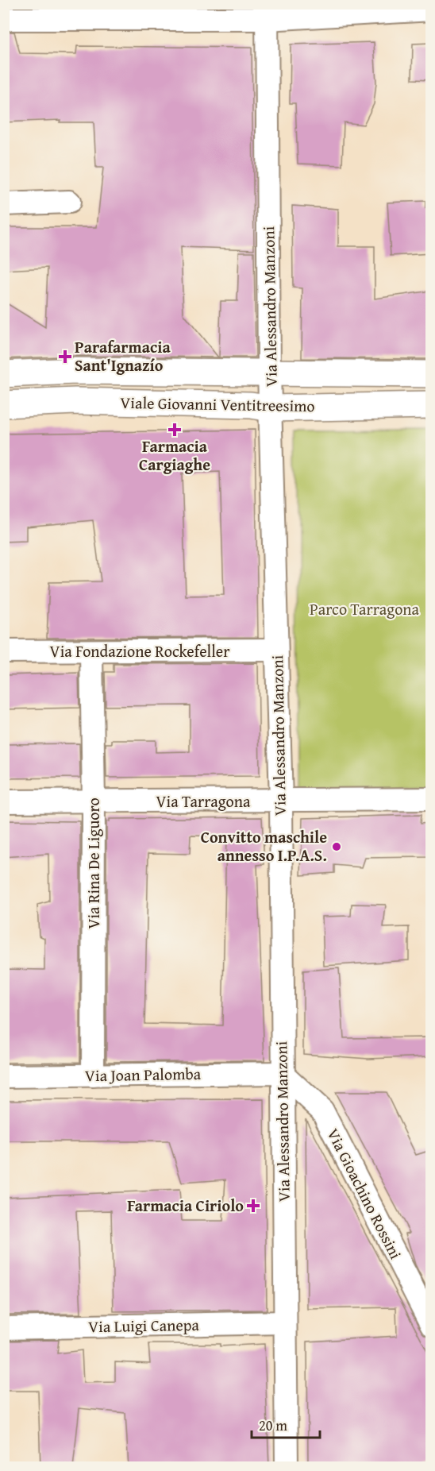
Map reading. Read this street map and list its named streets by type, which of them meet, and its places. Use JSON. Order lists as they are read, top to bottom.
{
  "streets": {
    "main road": ["Viale Giovanni Ventitreesimo"],
    "street": [
      "Via Alessandro Manzoni",
      "Via Fondazione Rockefeller",
      "Via Tarragona",
      "Via Rina De Liguoro",
      "Via Joan Palomba",
      "Via Gioachino Rossini",
      "Via Luigi Canepa"
    ]
  },
  "crossings": [
    ["Via Alessandro Manzoni", "Viale Giovanni Ventitreesimo"],
    ["Via Alessandro Manzoni", "Via Fondazione Rockefeller"],
    ["Via Alessandro Manzoni", "Via Tarragona"],
    ["Via Alessandro Manzoni", "Via Joan Palomba"],
    ["Via Alessandro Manzoni", "Via Gioachino Rossini"],
    ["Via Alessandro Manzoni", "Via Luigi Canepa"],
    ["Via Fondazione Rockefeller", "Via Rina De Liguoro"],
    ["Via Tarragona", "Via Rina De Liguoro"],
    ["Via Rina De Liguoro", "Via Joan Palomba"],
    ["Via Joan Palomba", "Via Gioachino Rossini"]
  ],
  "parks": ["Parco Tarragona"],
  "places": {
    "health": ["Parafarmacia Sant'Ignazío", "Farmacia Cargiaghe", "Farmacia Ciriolo"],
    "other": ["Convitto maschile annesso I.P.A.S."]
  },
  "scale_bar": "20 m"
}
